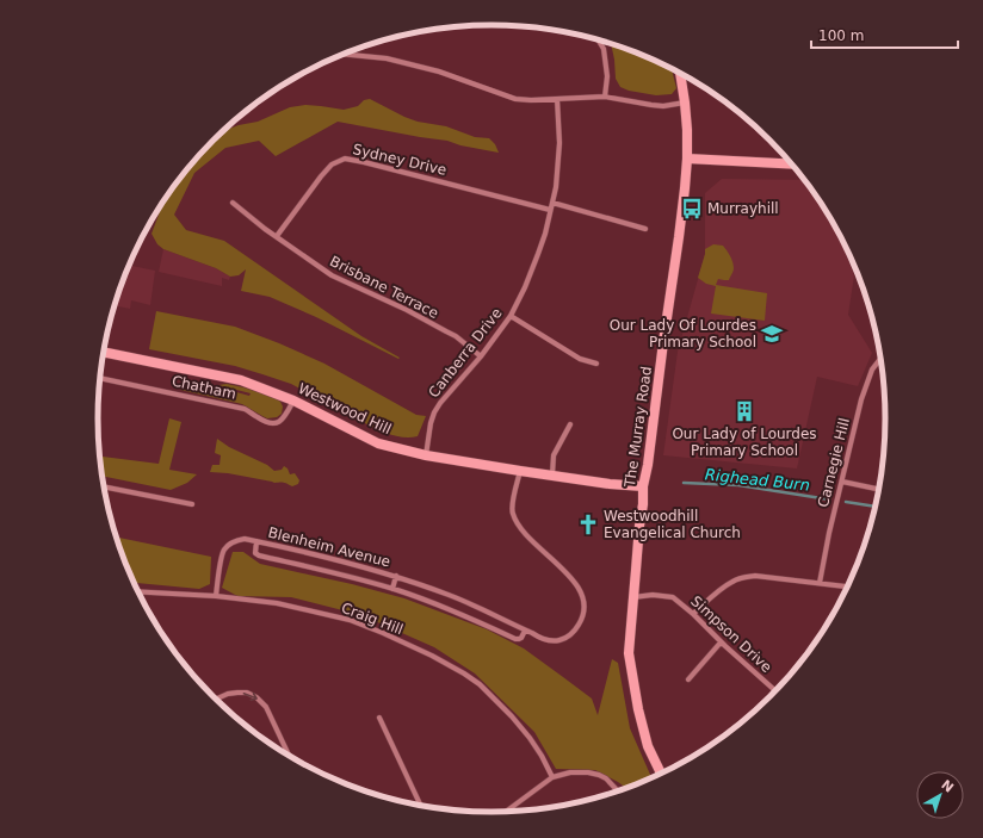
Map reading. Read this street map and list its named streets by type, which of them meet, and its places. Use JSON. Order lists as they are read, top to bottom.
{
  "streets": {
    "street": [
      "Sydney Drive",
      "Brisbane Terrace",
      "Canberra Drive",
      "Chatham",
      "Westwood Hill",
      "The Murray Road",
      "Carnegie Hill",
      "Blenheim Avenue",
      "Craig Hill",
      "Simpson Drive"
    ]
  },
  "crossings": [
    ["Sydney Drive", "Brisbane Terrace"],
    ["Sydney Drive", "Canberra Drive"],
    ["Brisbane Terrace", "Canberra Drive"],
    ["Canberra Drive", "Westwood Hill"],
    ["Chatham", "Westwood Hill"],
    ["Westwood Hill", "The Murray Road"],
    ["Westwood Hill", "Blenheim Avenue"],
    ["The Murray Road", "Simpson Drive"],
    ["Blenheim Avenue", "Craig Hill"]
  ],
  "water": ["Righead Burn"],
  "places": {
    "bus stop": ["Murrayhill"],
    "school or university": ["Our Lady Of Lourdes Primary School"],
    "building": ["Our Lady of Lourdes Primary School"],
    "church": ["Westwoodhill Evangelical Church"]
  },
  "scale_bar": "100 m",
  "north": "top right"
}
